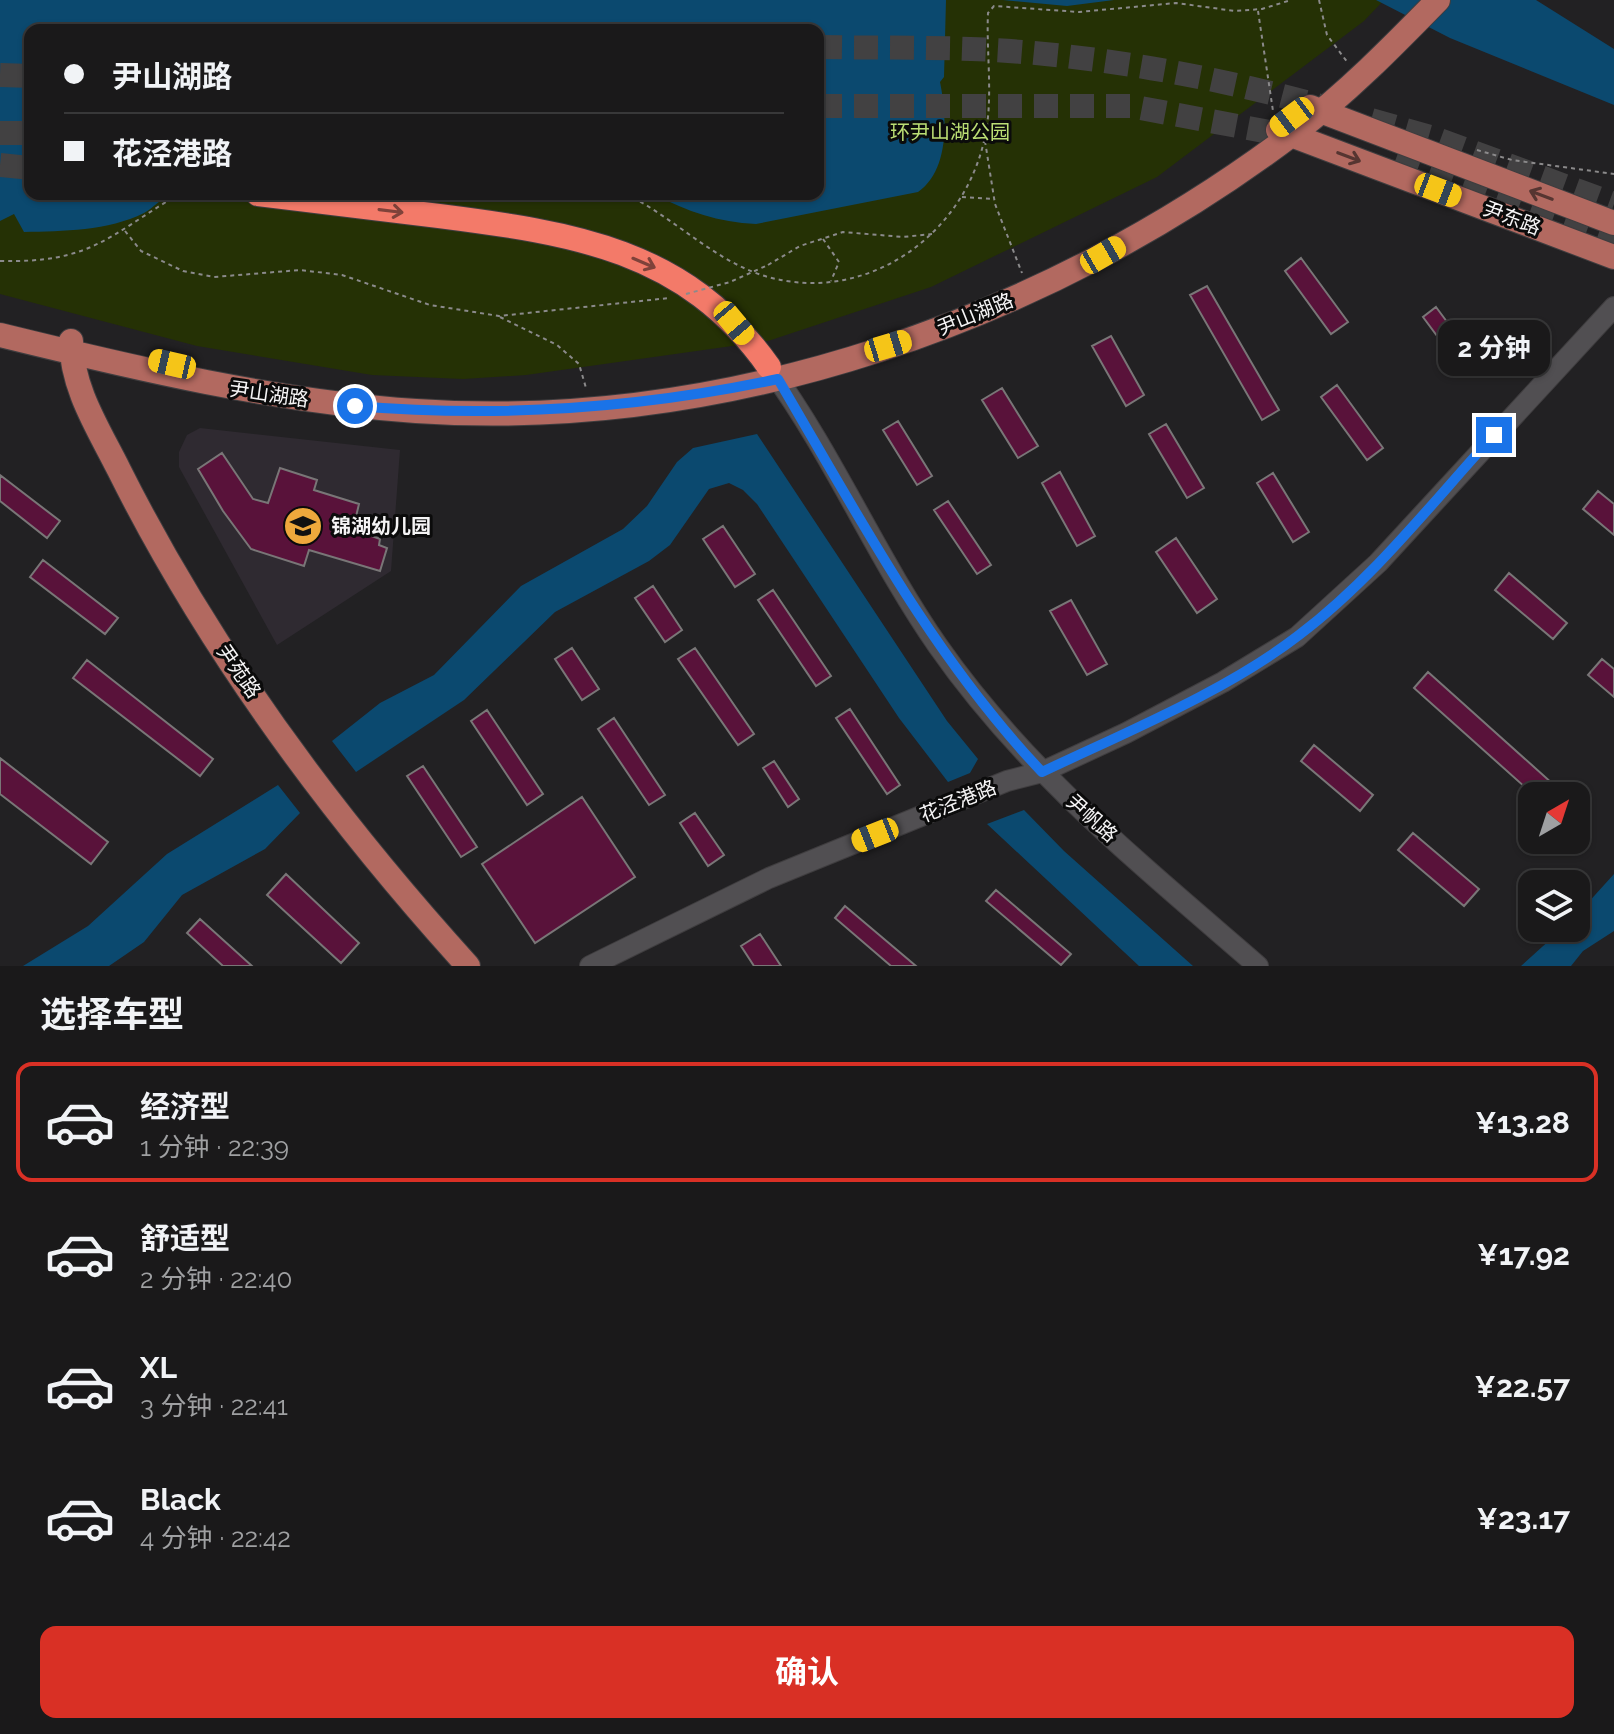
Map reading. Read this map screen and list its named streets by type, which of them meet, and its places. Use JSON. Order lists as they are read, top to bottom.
{
  "streets": {
    "main road": ["尹东路", "尹山湖路", "尹苑路"],
    "street": ["花泾港路", "尹帆路"]
  },
  "crossings": [
    ["尹东路", "尹山湖路"],
    ["尹山湖路", "尹苑路"],
    ["尹山湖路", "尹帆路"],
    ["花泾港路", "尹帆路"]
  ],
  "parks": ["环尹山湖公园"],
  "places": {
    "school or university": ["锦湖幼儿园"]
  },
  "north": "top right",
  "page": {
    "banner": ["尹山湖路", "花泾港路"],
    "bubble": "2 分钟",
    "heading": "选择车型",
    "list": [
      {
        "name": "经济型",
        "note": "1 分钟 · 22:39",
        "value": "¥13.28"
      },
      {
        "name": "舒适型",
        "note": "2 分钟 · 22:40",
        "value": "¥17.92"
      },
      {
        "name": "XL",
        "note": "3 分钟 · 22:41",
        "value": "¥22.57"
      },
      {
        "name": "Black",
        "note": "4 分钟 · 22:42",
        "value": "¥23.17"
      }
    ],
    "buttons": "确认"
  }
}
